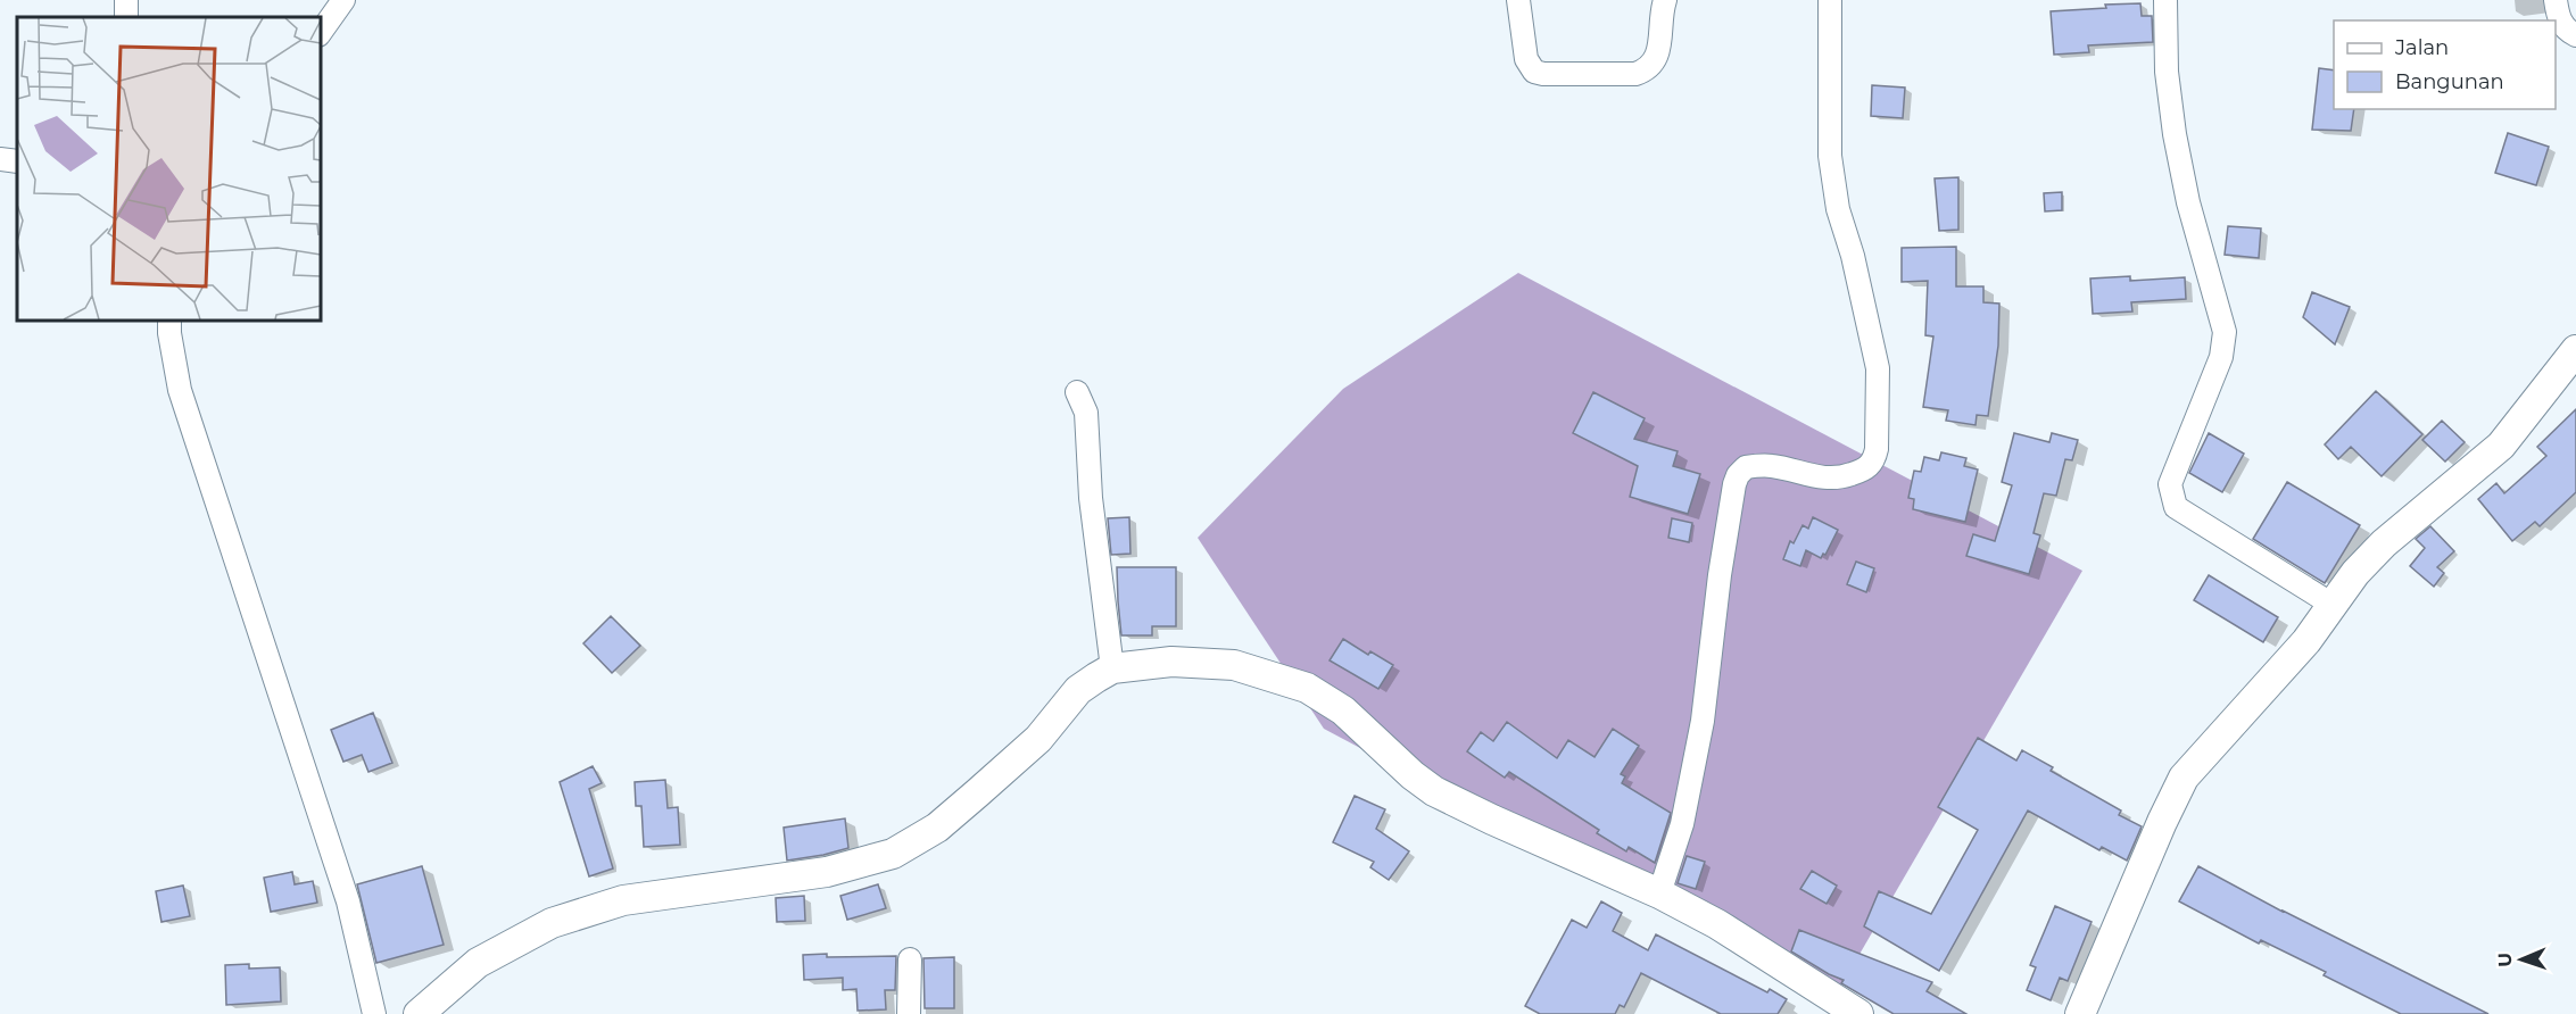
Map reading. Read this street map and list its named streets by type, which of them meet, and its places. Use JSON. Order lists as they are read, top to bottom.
{
  "legend": ["Jalan", "Bangunan"],
  "north": "left"
}
